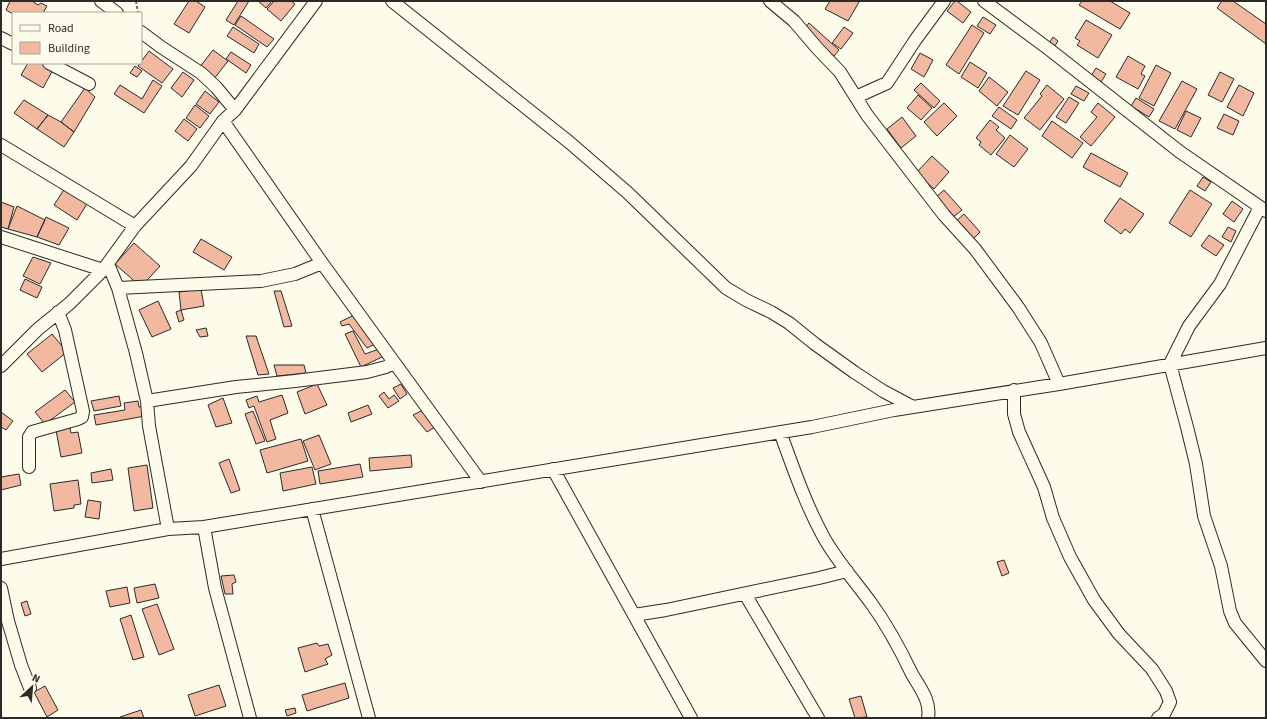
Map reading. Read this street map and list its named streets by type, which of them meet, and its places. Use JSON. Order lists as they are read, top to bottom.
{
  "legend": ["Road", "Building"],
  "north": "top right"
}
